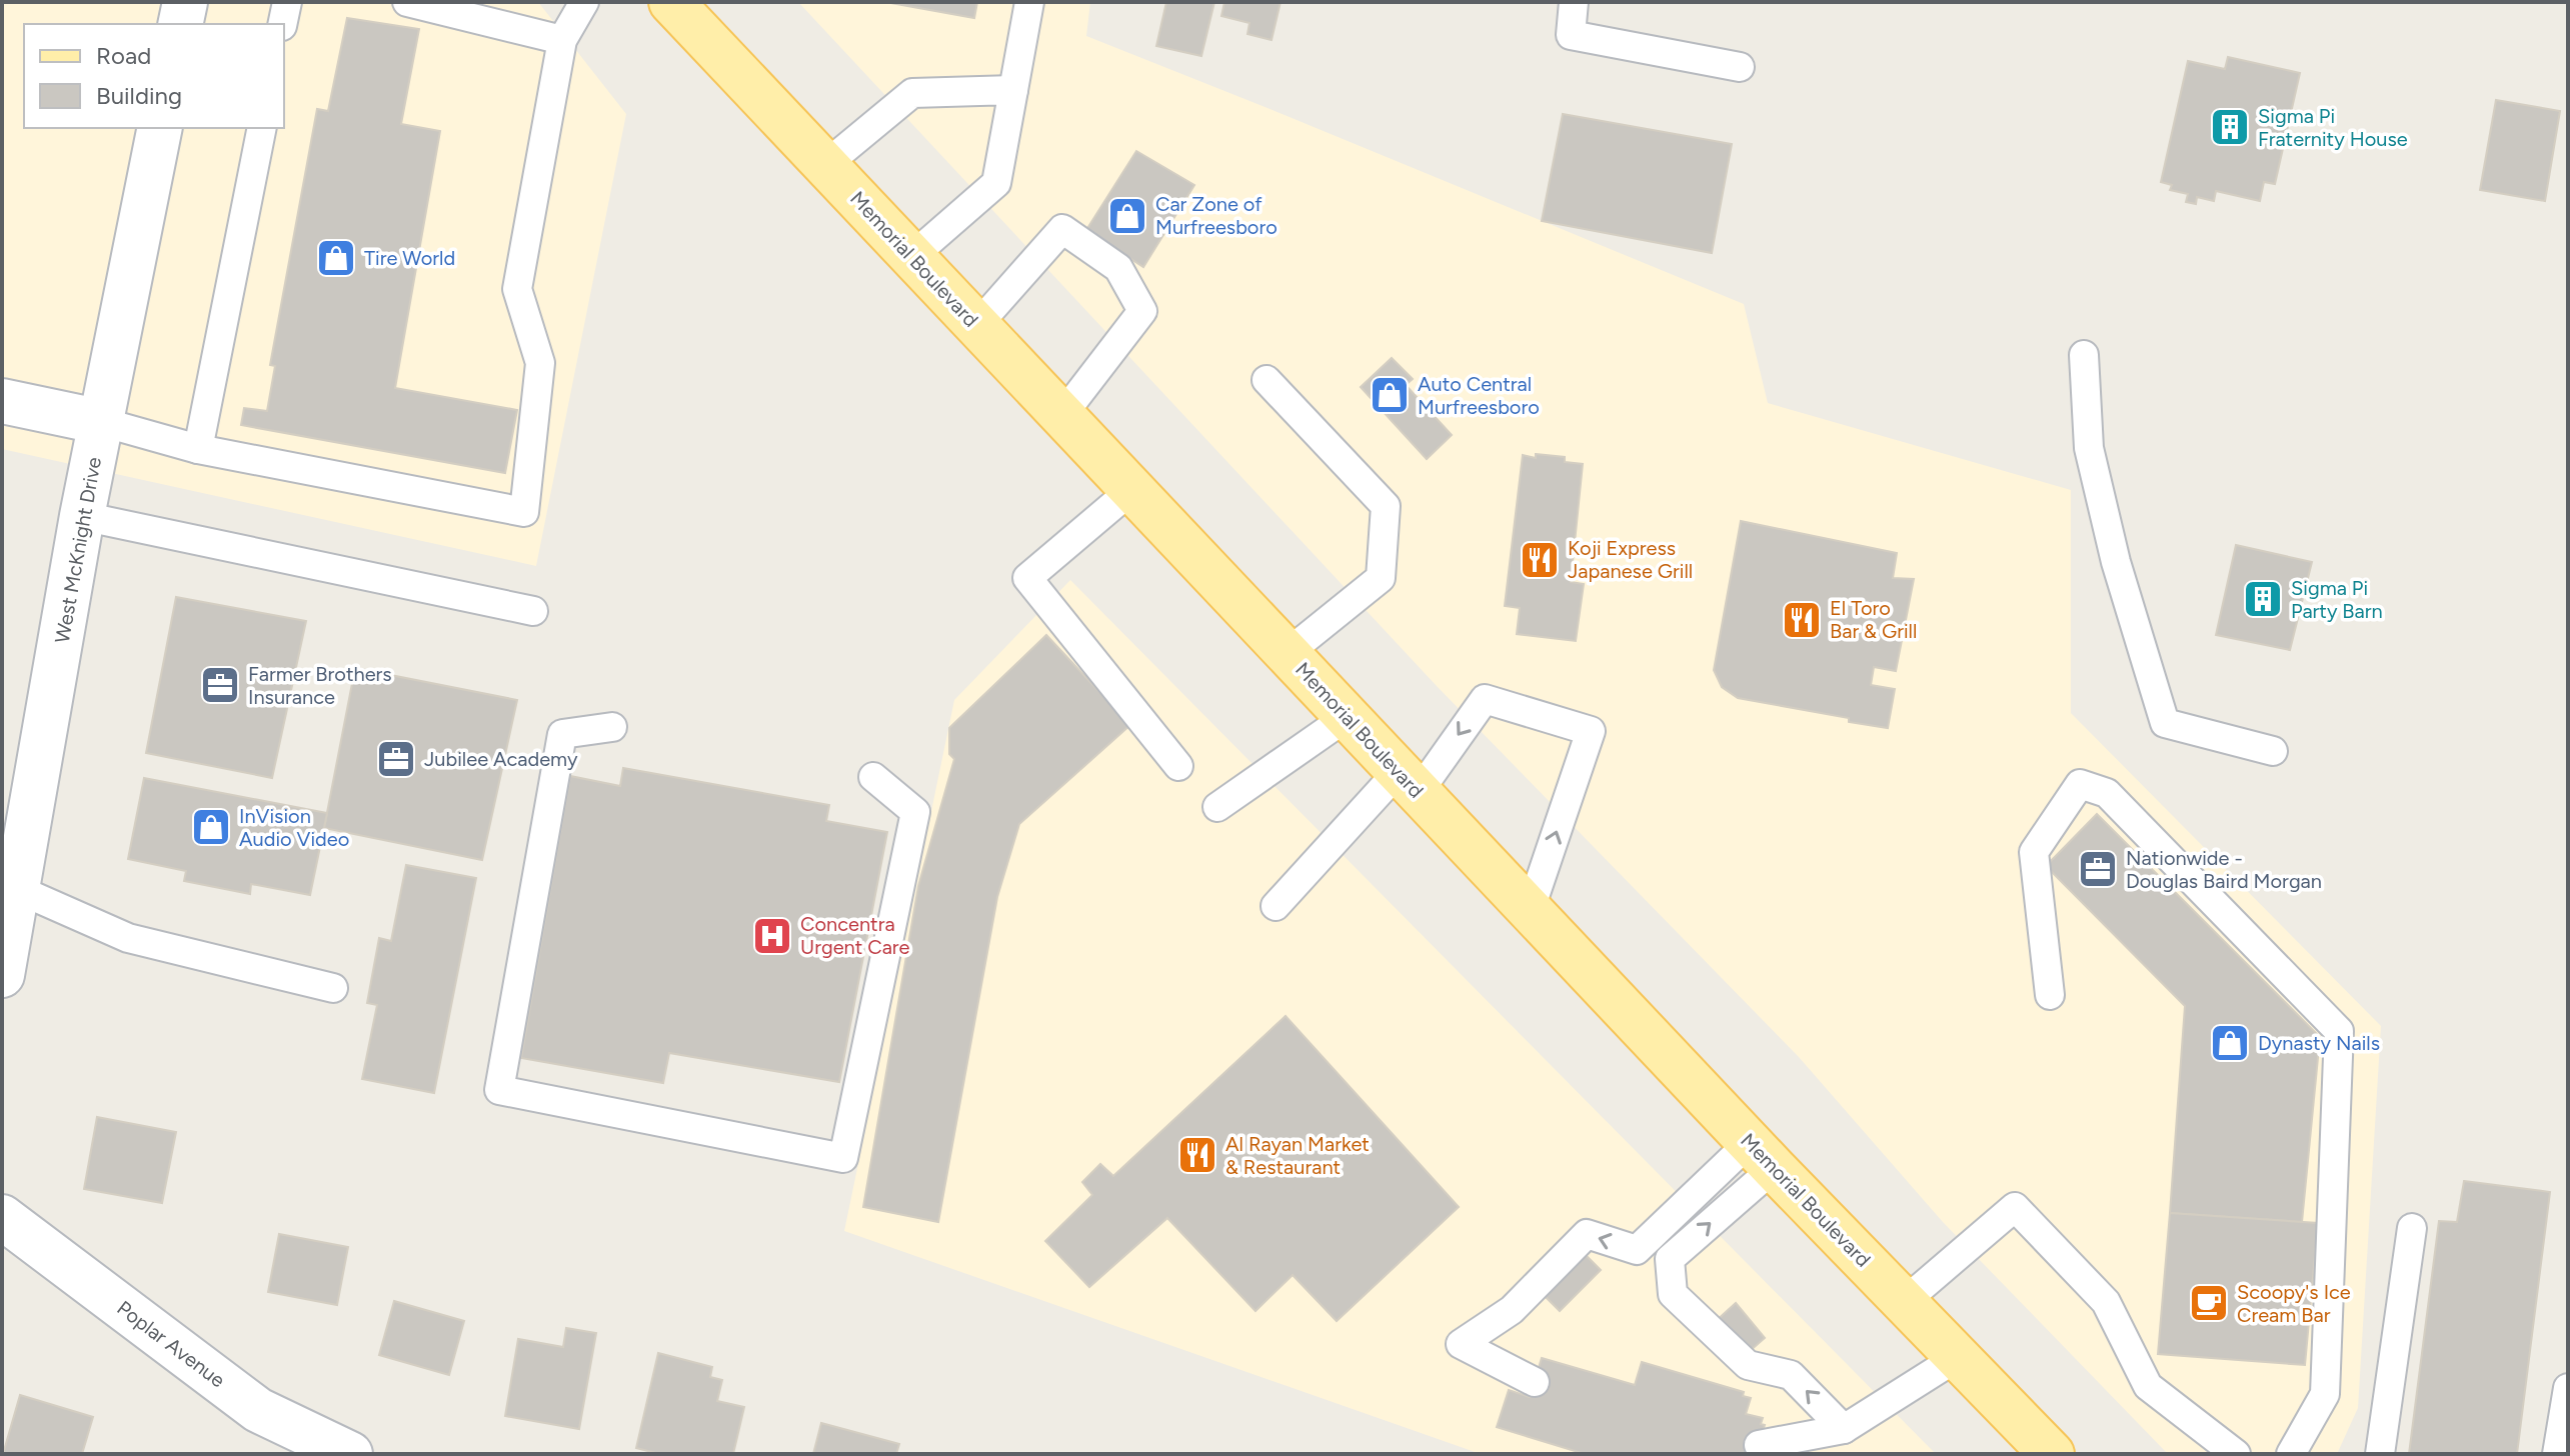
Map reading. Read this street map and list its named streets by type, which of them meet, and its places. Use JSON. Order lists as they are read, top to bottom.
{
  "streets": {
    "main road": ["Memorial Boulevard"],
    "street": ["West McKnight Drive", "Poplar Avenue"]
  },
  "places": {
    "building": ["Sigma Pi Fraternity House", "Sigma Pi Party Barn"],
    "shop": [
      "Car Zone of Murfreesboro",
      "Tire World",
      "Auto Central Murfreesboro",
      "InVision Audio Video",
      "Dynasty Nails"
    ],
    "restaurant": ["Koji Express Japanese Grill", "El Toro Bar & Grill", "Al Rayan Market & Restaurant"],
    "office": ["Farmer Brothers Insurance", "Jubilee Academy", "Nationwide - Douglas Baird Morgan"],
    "hospital": ["Concentra Urgent Care"],
    "cafe": ["Scoopy's Ice Cream Bar"]
  },
  "legend": ["Road", "Building"]
}
